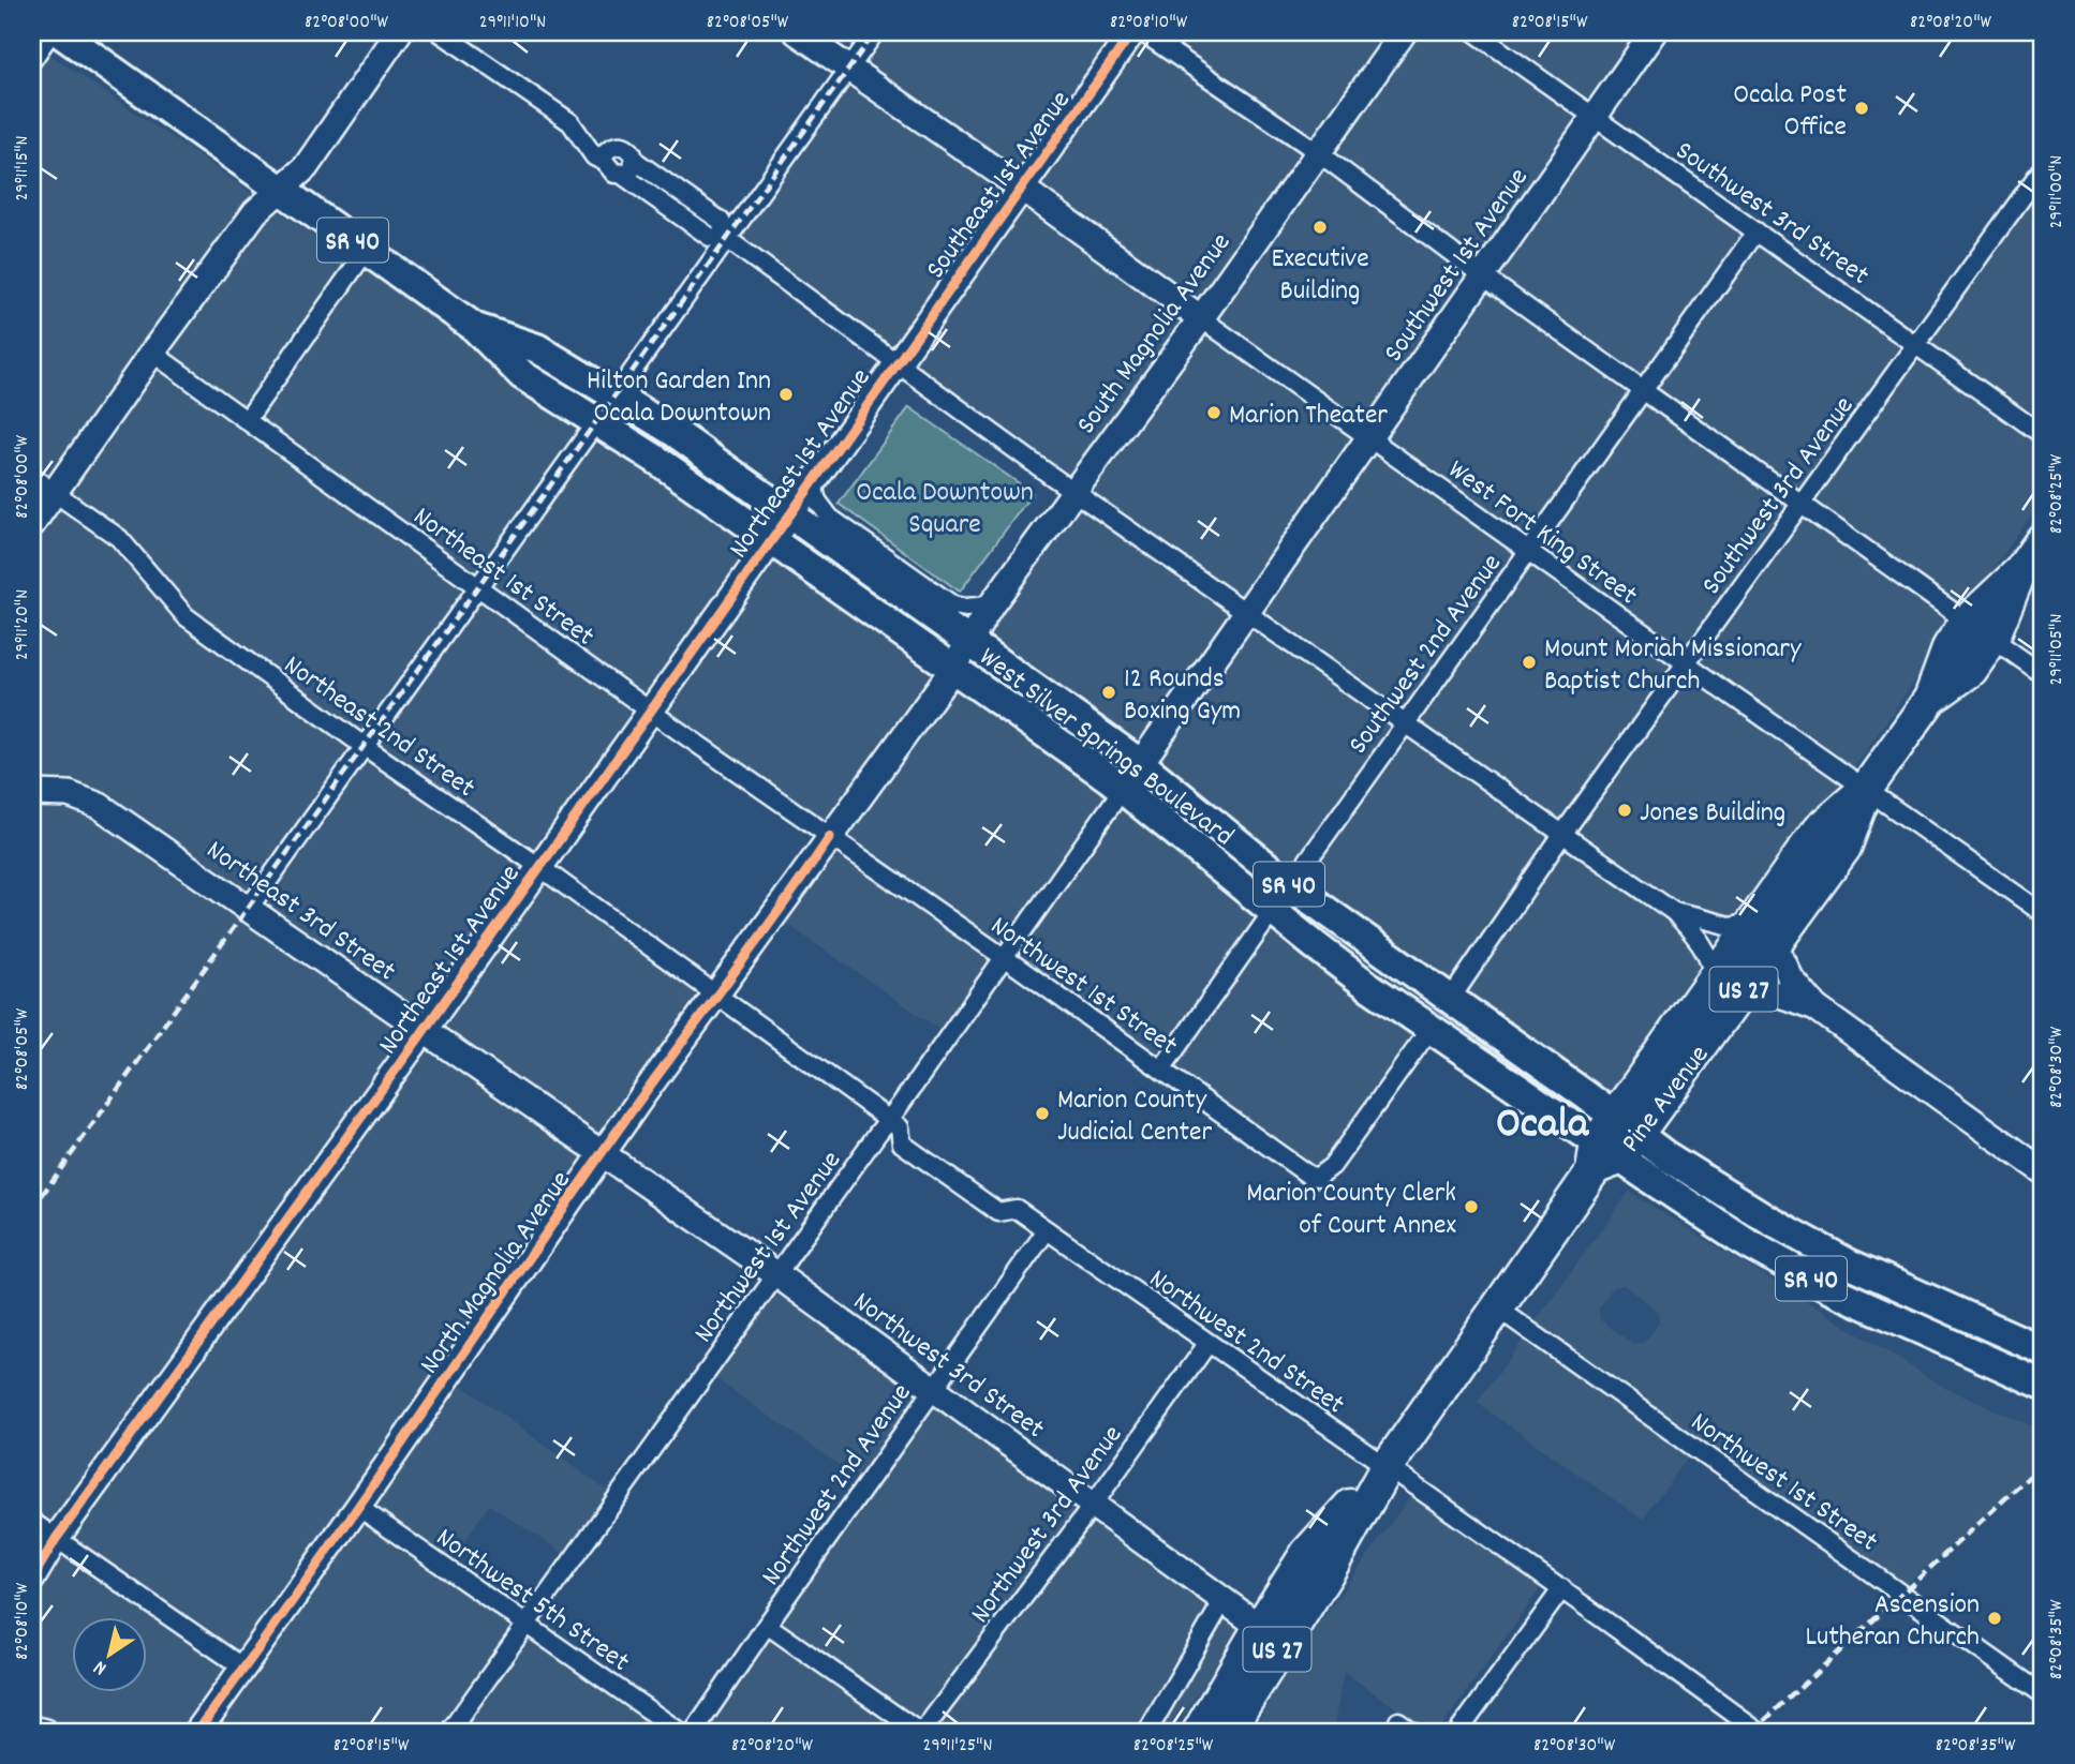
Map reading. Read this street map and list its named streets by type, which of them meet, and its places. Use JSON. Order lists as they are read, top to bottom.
{
  "streets": {
    "highway": ["US 27", "Pine Avenue"],
    "main road": [
      "Southeast 1st Avenue",
      "SR 40",
      "Southwest 1st Avenue",
      "South Magnolia Avenue",
      "Northeast 1st Avenue",
      "West Silver Springs Boulevard",
      "Northeast 3rd Street",
      "North Magnolia Avenue",
      "Northwest 3rd Street"
    ],
    "street": [
      "Southwest 3rd Street",
      "Southwest 3rd Avenue",
      "West Fort King Street",
      "Northeast 1st Street",
      "Southwest 2nd Avenue",
      "Northeast 2nd Street",
      "Northwest 1st Street",
      "Northwest 1st Avenue",
      "Northwest 2nd Street",
      "Northwest 2nd Avenue",
      "Northwest 3rd Avenue",
      "Northwest 5th Street"
    ]
  },
  "crossings": [
    ["Southeast 1st Avenue", "Northeast 1st Avenue"],
    ["Southwest 3rd Street", "Southwest 1st Avenue"],
    ["Southwest 3rd Street", "Southwest 3rd Avenue"],
    ["Southwest 3rd Street", "Southwest 2nd Avenue"],
    ["SR 40", "South Magnolia Avenue"],
    ["SR 40", "Northeast 1st Avenue"],
    ["SR 40", "West Silver Springs Boulevard"],
    ["SR 40", "North Magnolia Avenue"],
    ["Southwest 1st Avenue", "West Fort King Street"],
    ["Southwest 1st Avenue", "West Silver Springs Boulevard"],
    ["Southwest 1st Avenue", "Northwest 1st Avenue"],
    ["South Magnolia Avenue", "West Fort King Street"],
    ["South Magnolia Avenue", "West Silver Springs Boulevard"],
    ["South Magnolia Avenue", "North Magnolia Avenue"],
    ["Northeast 1st Avenue", "Northeast 1st Street"],
    ["Northeast 1st Avenue", "Northeast 2nd Street"],
    ["Northeast 1st Avenue", "Northeast 3rd Street"],
    ["Southwest 3rd Avenue", "West Fort King Street"],
    ["Southwest 3rd Avenue", "West Silver Springs Boulevard"],
    ["West Fort King Street", "Southwest 2nd Avenue"],
    ["West Fort King Street", "Pine Avenue"],
    ["Northeast 1st Street", "Northwest 1st Street"],
    ["Northeast 1st Street", "North Magnolia Avenue"],
    ["Southwest 2nd Avenue", "West Silver Springs Boulevard"],
    ["Northeast 2nd Street", "North Magnolia Avenue"],
    ["Northeast 2nd Street", "Northwest 2nd Street"],
    ["West Silver Springs Boulevard", "Northwest 1st Street"],
    ["West Silver Springs Boulevard", "Pine Avenue"],
    ["West Silver Springs Boulevard", "Northwest 1st Avenue"],
    ["West Silver Springs Boulevard", "North Magnolia Avenue"],
    ["Northeast 3rd Street", "North Magnolia Avenue"],
    ["Northeast 3rd Street", "Northwest 3rd Street"],
    ["Northwest 1st Street", "Pine Avenue"],
    ["Northwest 1st Street", "Northwest 1st Avenue"],
    ["Northwest 1st Street", "North Magnolia Avenue"],
    ["Pine Avenue", "Northwest 2nd Street"],
    ["Pine Avenue", "Northwest 3rd Street"],
    ["Northwest 1st Avenue", "Northwest 2nd Street"],
    ["Northwest 1st Avenue", "Northwest 3rd Street"],
    ["Northwest 1st Avenue", "Northwest 5th Street"],
    ["North Magnolia Avenue", "Northwest 2nd Street"],
    ["North Magnolia Avenue", "Northwest 3rd Street"],
    ["North Magnolia Avenue", "Northwest 5th Street"],
    ["Northwest 2nd Street", "Northwest 2nd Avenue"],
    ["Northwest 2nd Street", "Northwest 3rd Avenue"],
    ["Northwest 3rd Street", "Northwest 2nd Avenue"],
    ["Northwest 3rd Street", "Northwest 3rd Avenue"]
  ],
  "districts": ["Ocala"],
  "parks": ["Ocala Downtown Square"],
  "places": [
    "Ocala Post Office",
    "Executive Building",
    "Hilton Garden Inn Ocala Downtown",
    "Marion Theater",
    "Mount Moriah Missionary Baptist Church",
    "12 Rounds Boxing Gym",
    "Jones Building",
    "Marion County Judicial Center",
    "Marion County Clerk of Court Annex",
    "Ascension Lutheran Church"
  ],
  "north": "bottom left",
  "coordinates": [
    "82°08'00\"W",
    "29°11'10\"N",
    "82°08'05\"W",
    "82°08'10\"W",
    "82°08'15\"W",
    "82°08'20\"W",
    "29°11'15\"N",
    "29°11'00\"N",
    "82°08'25\"W",
    "29°11'20\"N",
    "29°11'05\"N",
    "82°08'30\"W",
    "82°08'35\"W",
    "29°11'25\"N"
  ]
}
